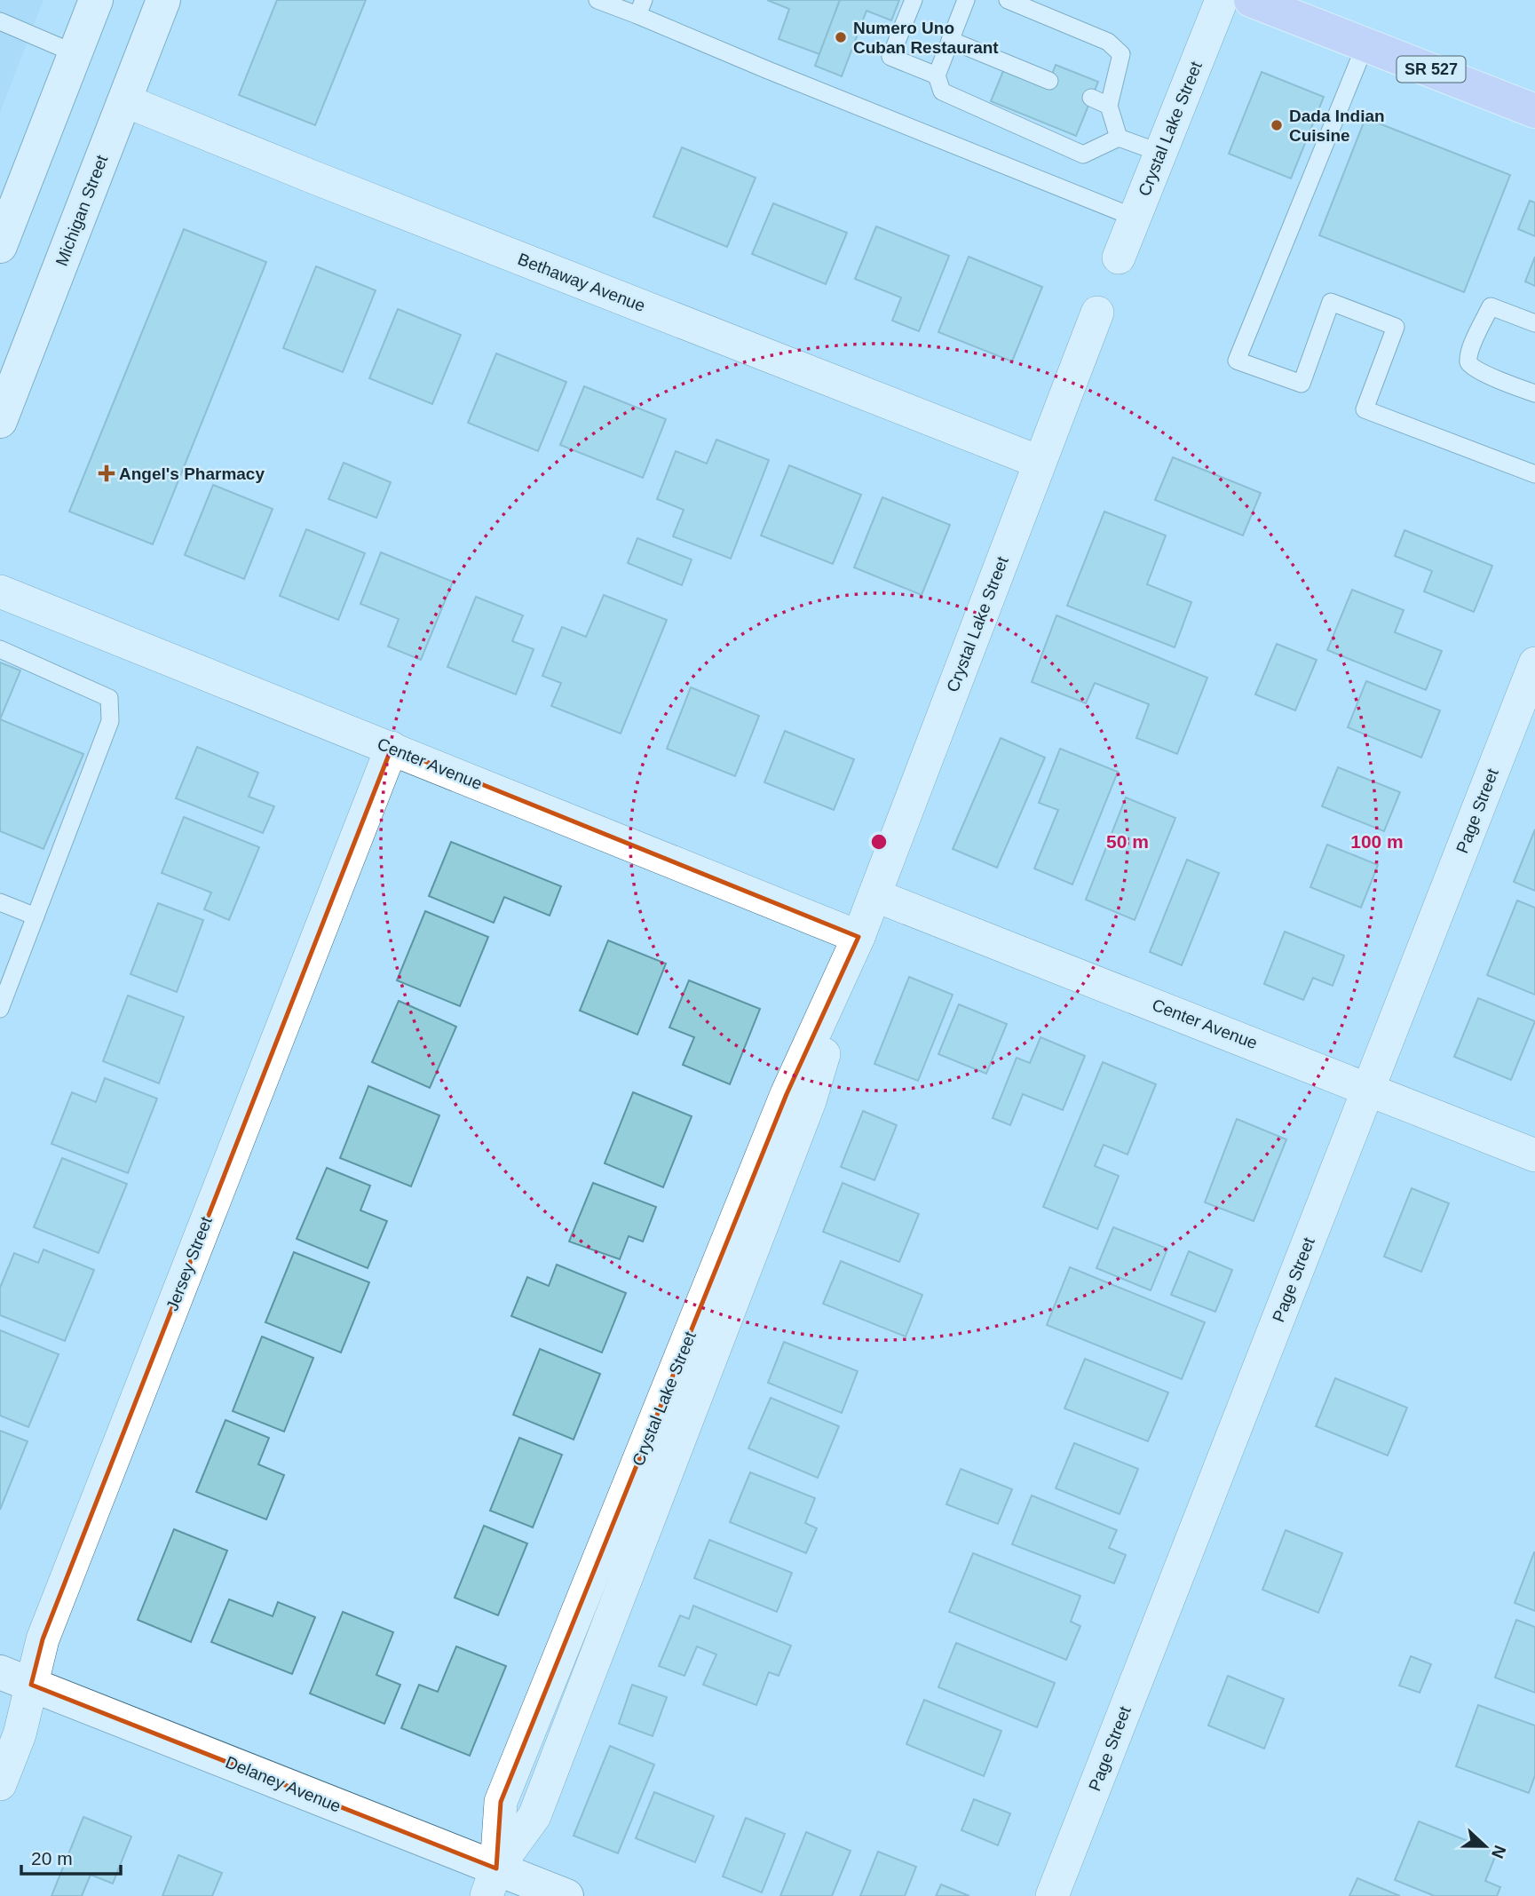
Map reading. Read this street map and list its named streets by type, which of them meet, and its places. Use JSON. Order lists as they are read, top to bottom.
{
  "streets": {
    "main road": ["SR 527"],
    "street": [
      "Crystal Lake Street",
      "Michigan Street",
      "Bethaway Avenue",
      "Center Avenue",
      "Page Street",
      "Jersey Street",
      "Delaney Avenue"
    ]
  },
  "crossings": [
    ["Crystal Lake Street", "Bethaway Avenue"],
    ["Crystal Lake Street", "Center Avenue"],
    ["Crystal Lake Street", "Delaney Avenue"],
    ["Michigan Street", "Bethaway Avenue"],
    ["Center Avenue", "Page Street"],
    ["Center Avenue", "Jersey Street"],
    ["Jersey Street", "Delaney Avenue"]
  ],
  "places": {
    "other": ["Numero Uno Cuban Restaurant", "Dada Indian Cuisine"],
    "health": ["Angel's Pharmacy"]
  },
  "scale_bar": "20 m",
  "north": "right",
  "rings": ["50 m", "100 m"]
}
